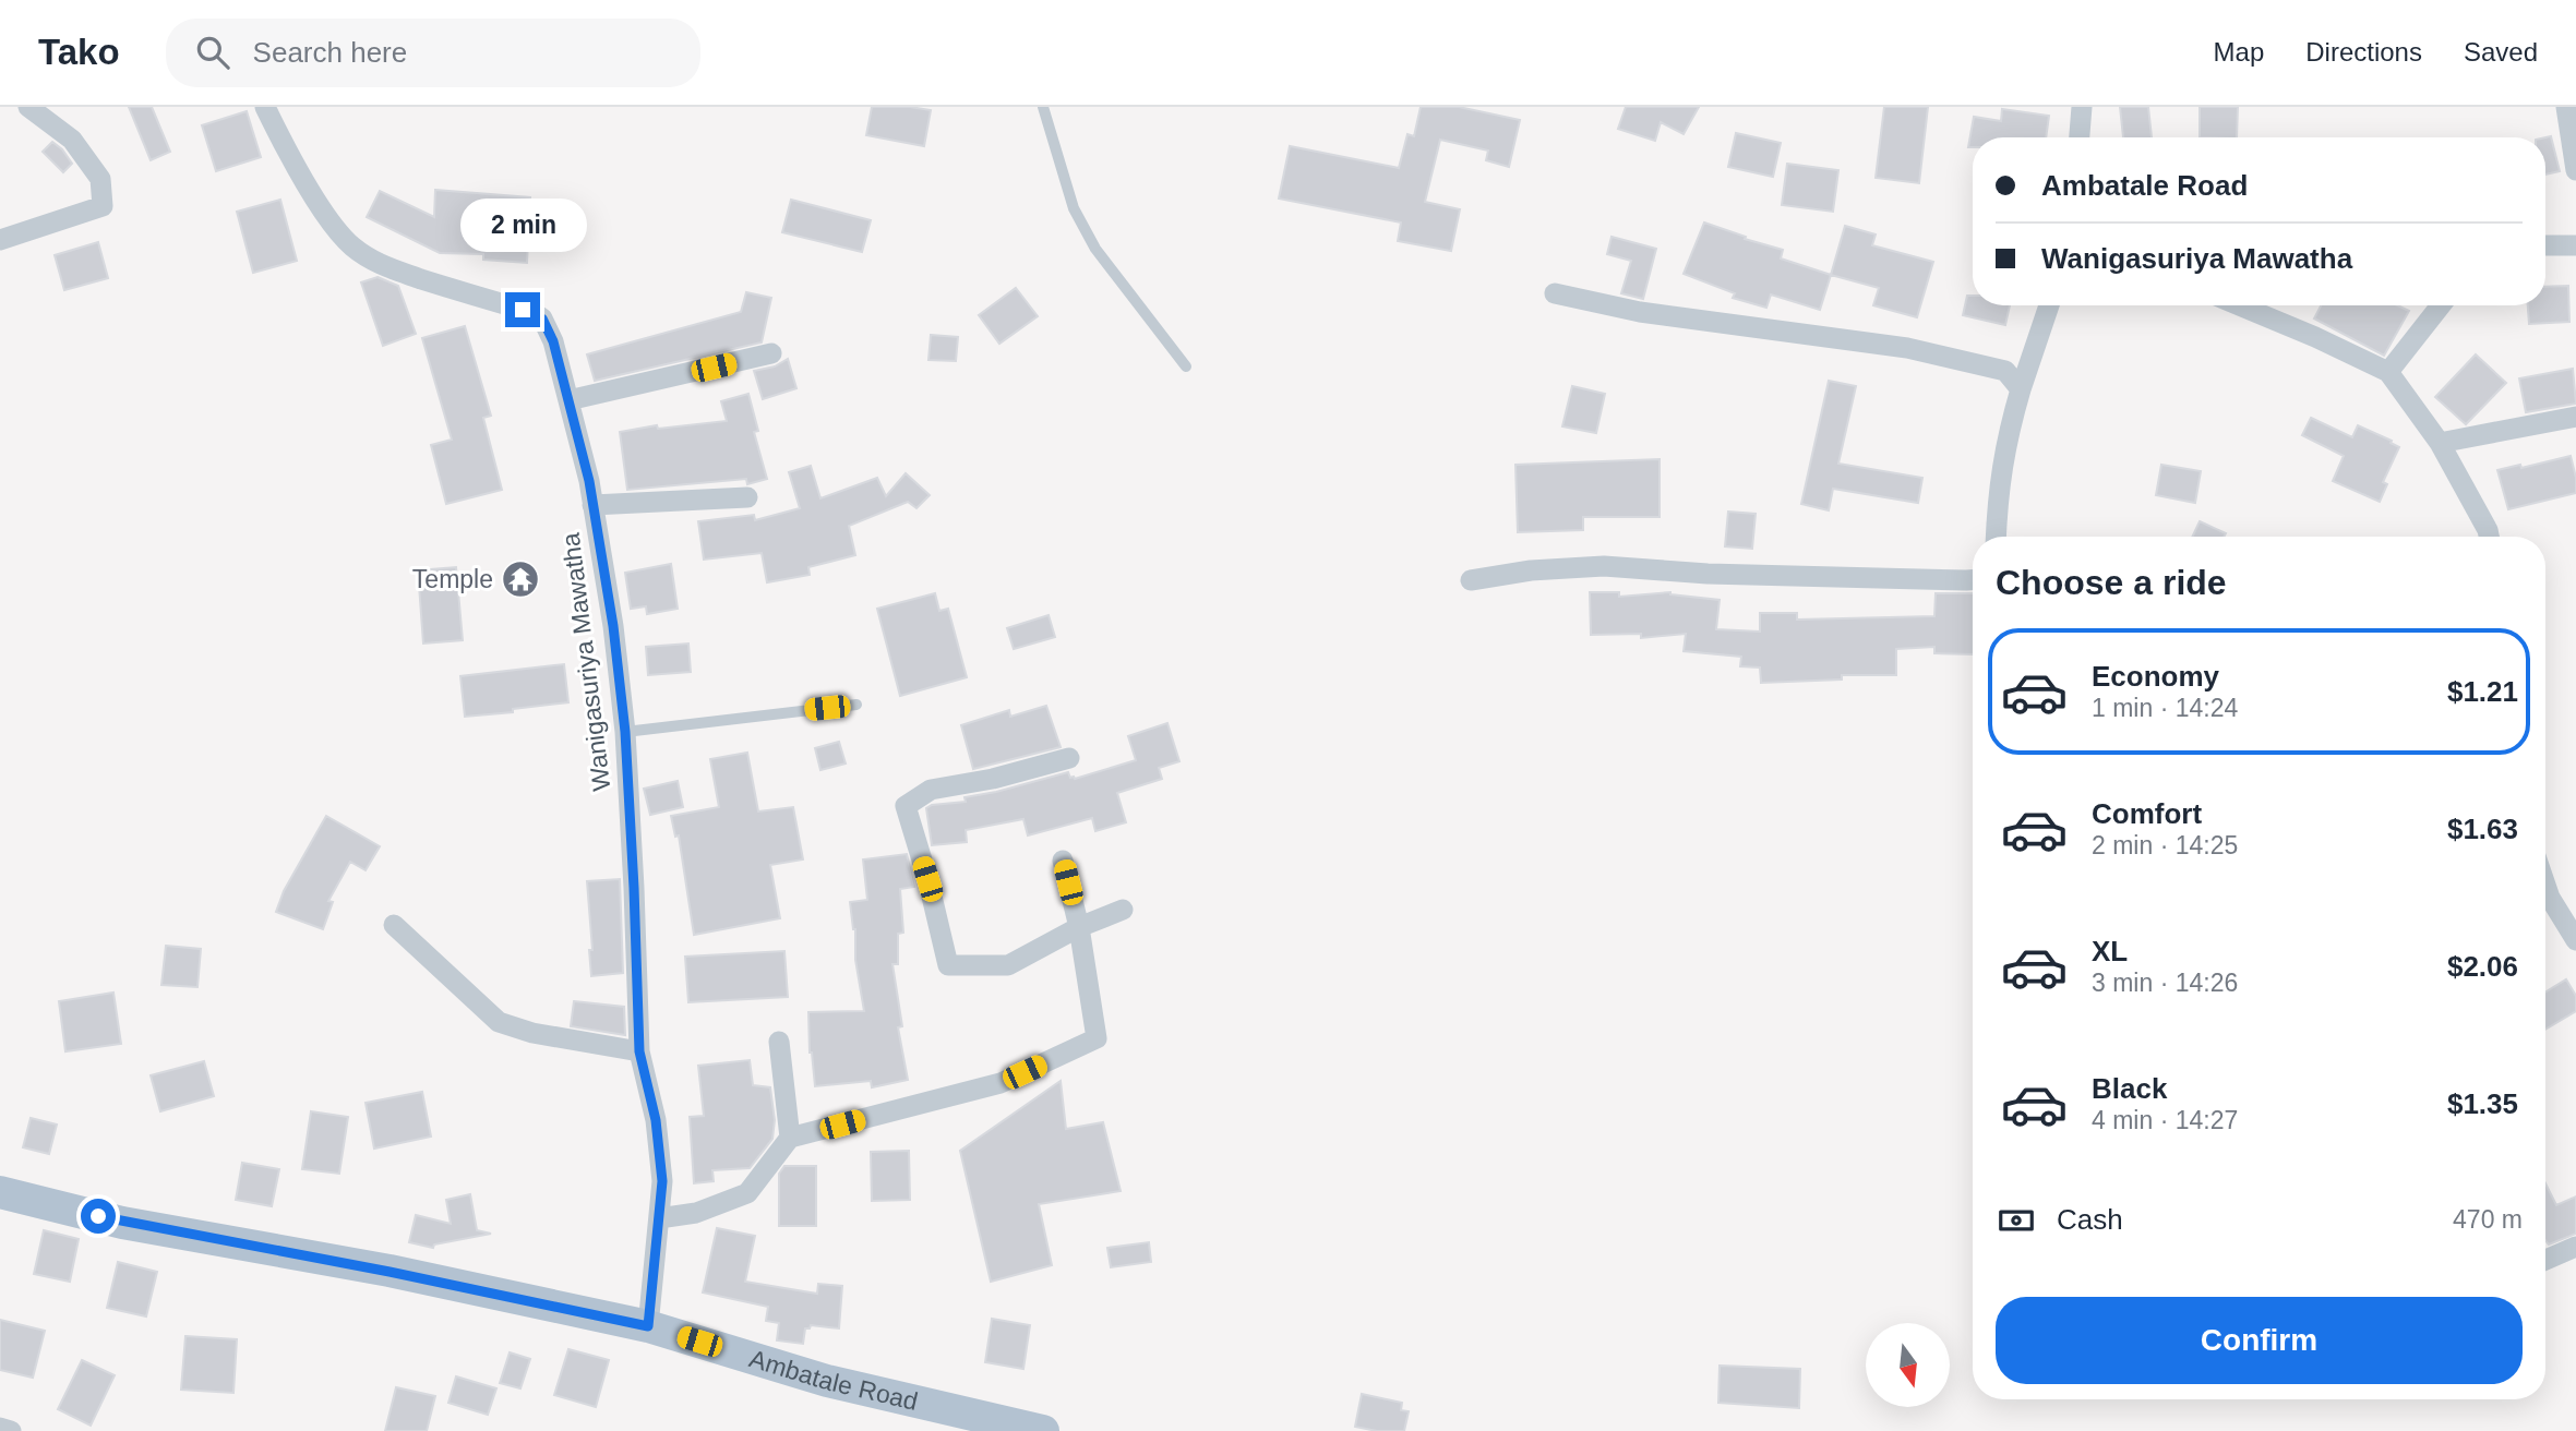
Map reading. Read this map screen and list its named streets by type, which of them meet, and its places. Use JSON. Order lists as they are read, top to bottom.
{
  "streets": {
    "main road": ["Ambatale Road"],
    "street": ["Wanigasuriya Mawatha"]
  },
  "crossings": [
    ["Wanigasuriya Mawatha", "Ambatale Road"]
  ],
  "places": {
    "temple": ["Temple"]
  },
  "north": "bottom",
  "page": {
    "header": "Tako",
    "search": "Search here",
    "nav": ["Map", "Directions", "Saved"],
    "banner": ["Ambatale Road", "Wanigasuriya Mawatha"],
    "bubble": "2 min",
    "heading": "Choose a ride",
    "list": [
      {
        "name": "Economy",
        "note": "1 min · 14:24",
        "value": "$1.21"
      },
      {
        "name": "Comfort",
        "note": "2 min · 14:25",
        "value": "$1.63"
      },
      {
        "name": "XL",
        "note": "3 min · 14:26",
        "value": "$2.06"
      },
      {
        "name": "Black",
        "note": "4 min · 14:27",
        "value": "$1.35"
      }
    ],
    "pay": ["Cash", "470 m"],
    "buttons": "Confirm"
  }
}
